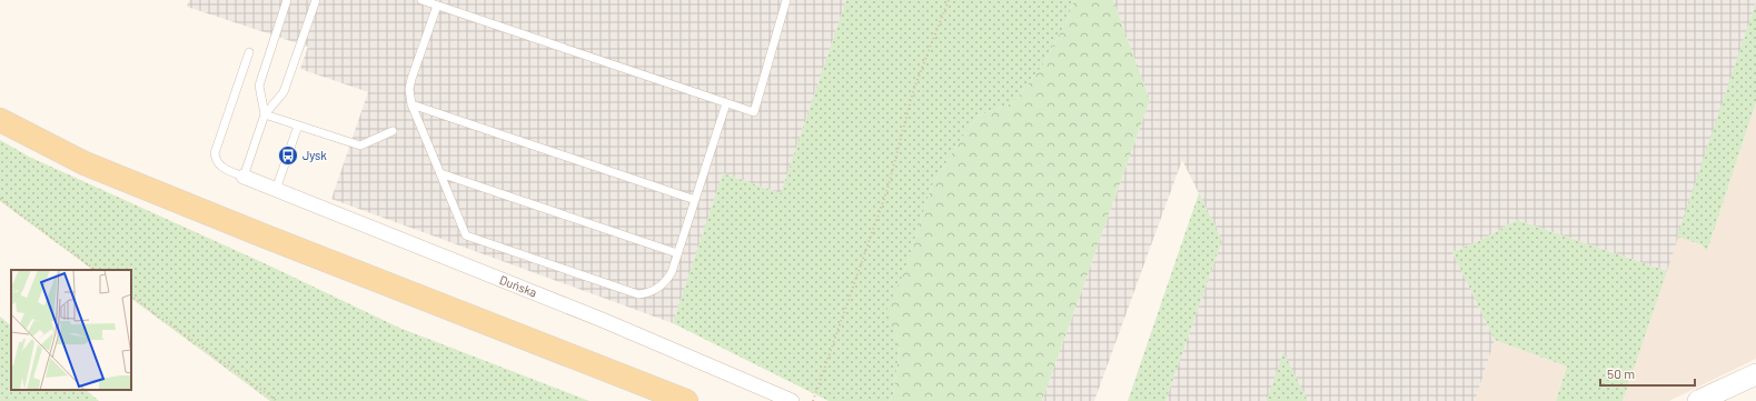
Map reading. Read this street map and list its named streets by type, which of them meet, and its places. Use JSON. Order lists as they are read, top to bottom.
{
  "streets": {
    "street": ["Duńska"]
  },
  "places": {
    "bus stop": ["Jysk"]
  },
  "scale_bar": "50 m"
}
